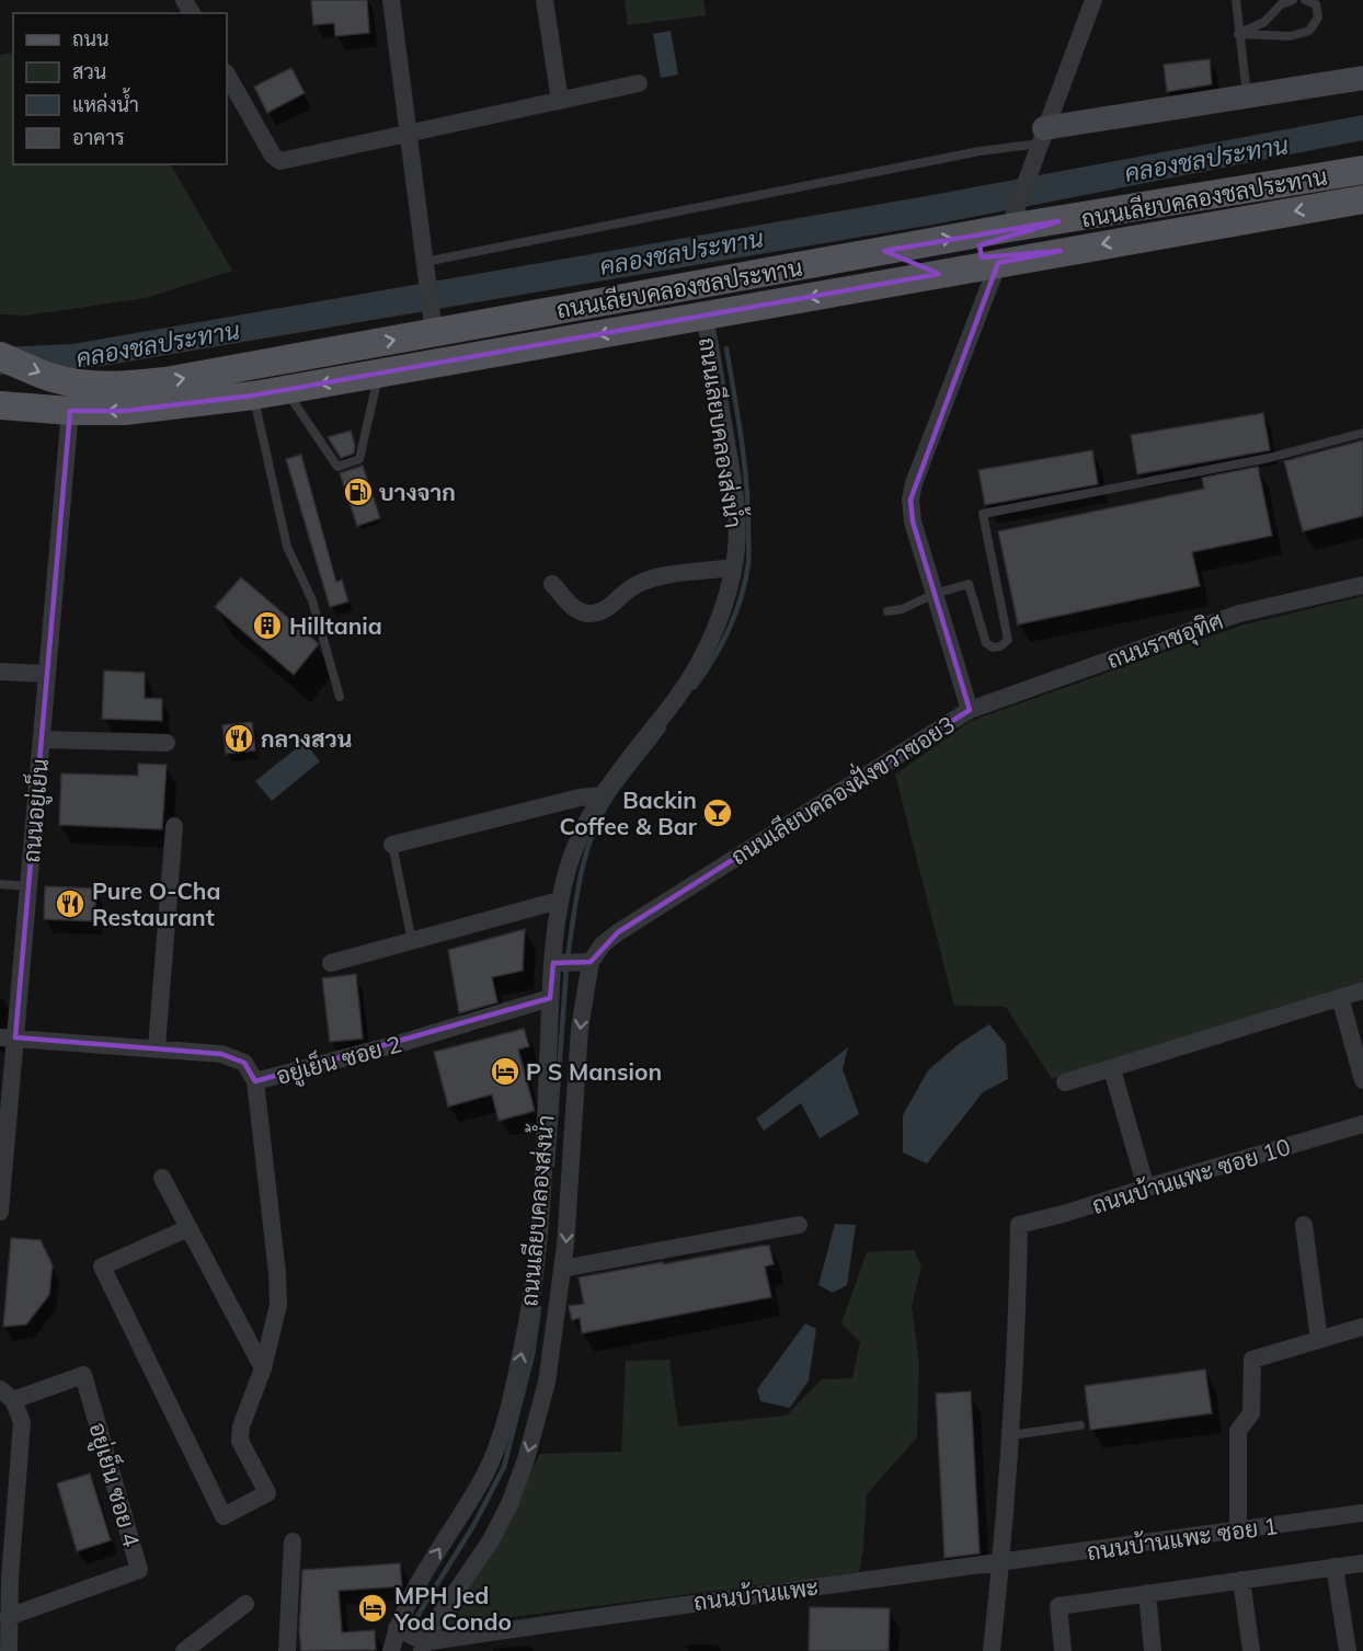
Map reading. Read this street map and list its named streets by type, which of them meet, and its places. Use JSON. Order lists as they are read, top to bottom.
{
  "streets": {
    "main road": ["ถนนเลียบคลองชลประทาน"],
    "street": [
      "ถนนเลียบคลองส่งน้ำ",
      "ถนนราชอุทิศ",
      "ถนนเลียบคลองฝั่งขวาซอย3",
      "ถนนอยู่เย็น",
      "อยู่เย็น ซอย 2",
      "ถนนบ้านแพะ ซอย 10",
      "อยู่เย็น ซอย 4",
      "ถนนบ้านแพะ ซอย 1",
      "ถนนบ้านแพะ"
    ]
  },
  "crossings": [
    ["ถนนเลียบคลองชลประทาน", "ถนนเลียบคลองส่งน้ำ"],
    ["ถนนเลียบคลองชลประทาน", "ถนนเลียบคลองฝั่งขวาซอย3"],
    ["ถนนเลียบคลองชลประทาน", "ถนนอยู่เย็น"],
    ["ถนนเลียบคลองส่งน้ำ", "ถนนเลียบคลองฝั่งขวาซอย3"],
    ["ถนนเลียบคลองส่งน้ำ", "อยู่เย็น ซอย 2"],
    ["ถนนเลียบคลองส่งน้ำ", "ถนนบ้านแพะ"],
    ["ถนนราชอุทิศ", "ถนนเลียบคลองฝั่งขวาซอย3"],
    ["ถนนอยู่เย็น", "อยู่เย็น ซอย 2"],
    ["ถนนบ้านแพะ ซอย 1", "ถนนบ้านแพะ"]
  ],
  "water": ["คลองชลประทาน"],
  "places": {
    "fuel station": ["บางจาก"],
    "building": ["Hilltania"],
    "restaurant": ["กลางสวน", "Pure O-Cha Restaurant"],
    "bar": ["Backin Coffee & Bar"],
    "hotel": ["P S Mansion", "MPH Jed Yod Condo"]
  },
  "legend": [
    "ถนน",
    "สวน",
    "แหล่งน้ำ",
    "อาคาร"
  ]
}
